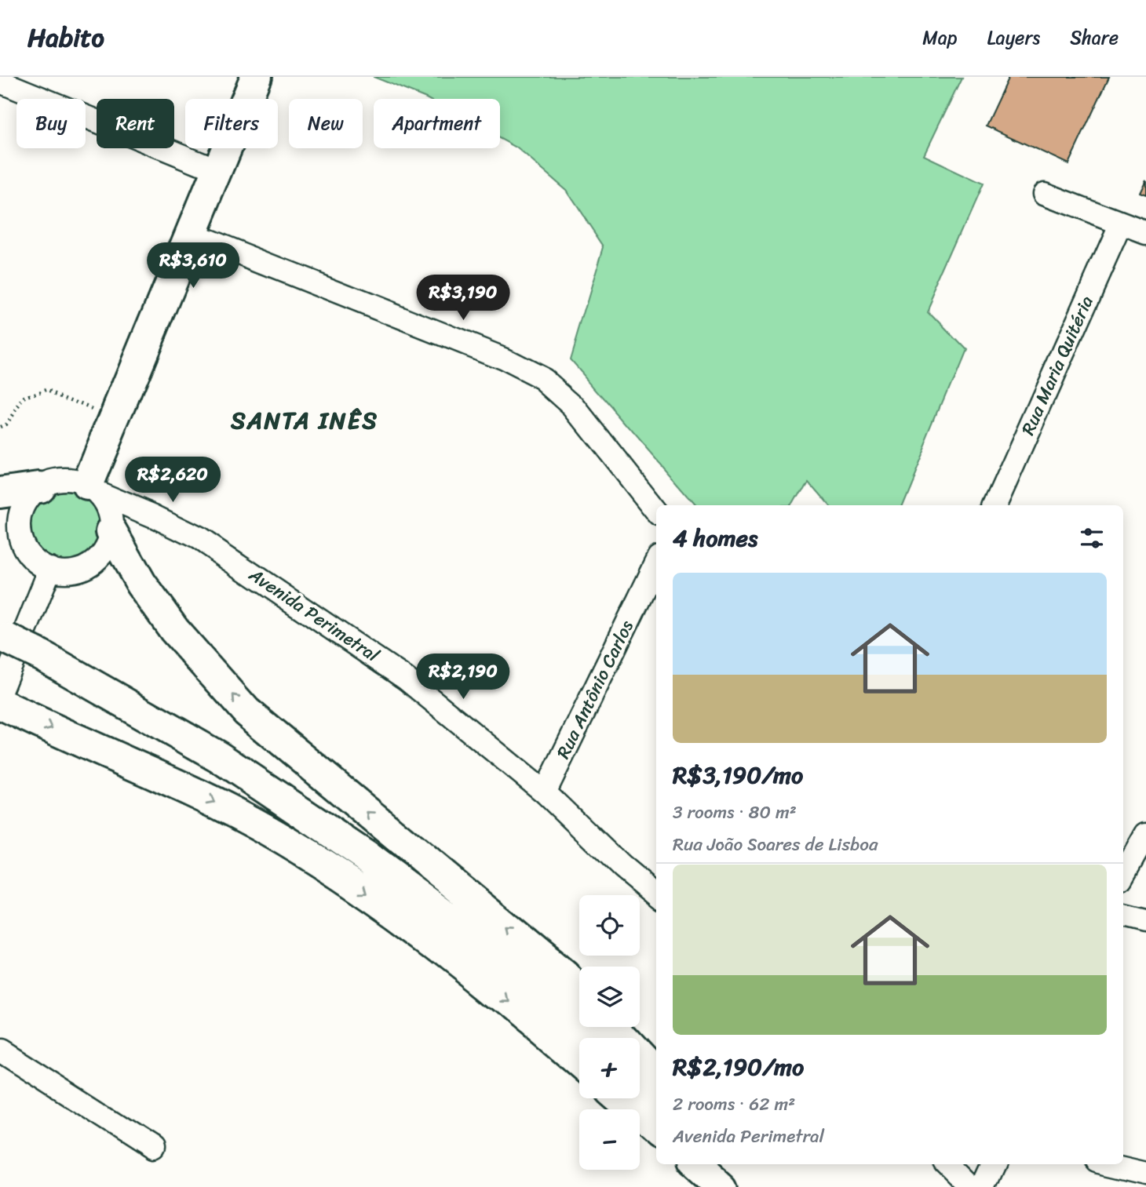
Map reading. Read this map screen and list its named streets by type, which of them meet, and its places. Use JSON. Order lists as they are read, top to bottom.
{
  "streets": {
    "street": ["Rua Maria Quitéria", "Avenida Perimetral", "Rua Antônio Carlos"]
  },
  "crossings": [
    ["Avenida Perimetral", "Rua Antônio Carlos"]
  ],
  "districts": ["SANTA INÊS"],
  "page": {
    "header": "Habito",
    "nav": ["Map", "Layers", "Share"],
    "chip": [
      "Buy",
      "Rent",
      "Filters",
      "New",
      "Apartment"
    ],
    "price": [
      "R$3,610",
      "R$3,190",
      "R$2,620",
      "R$2,190"
    ],
    "heading": "4 homes",
    "list": [
      {
        "name": "R$3,190/mo",
        "note": "3 rooms · 80 m² · Rua João Soares de Lisboa"
      },
      {
        "name": "R$2,190/mo",
        "note": "2 rooms · 62 m² · Avenida Perimetral"
      }
    ],
    "map_buttons": ["+", "−"]
  }
}
